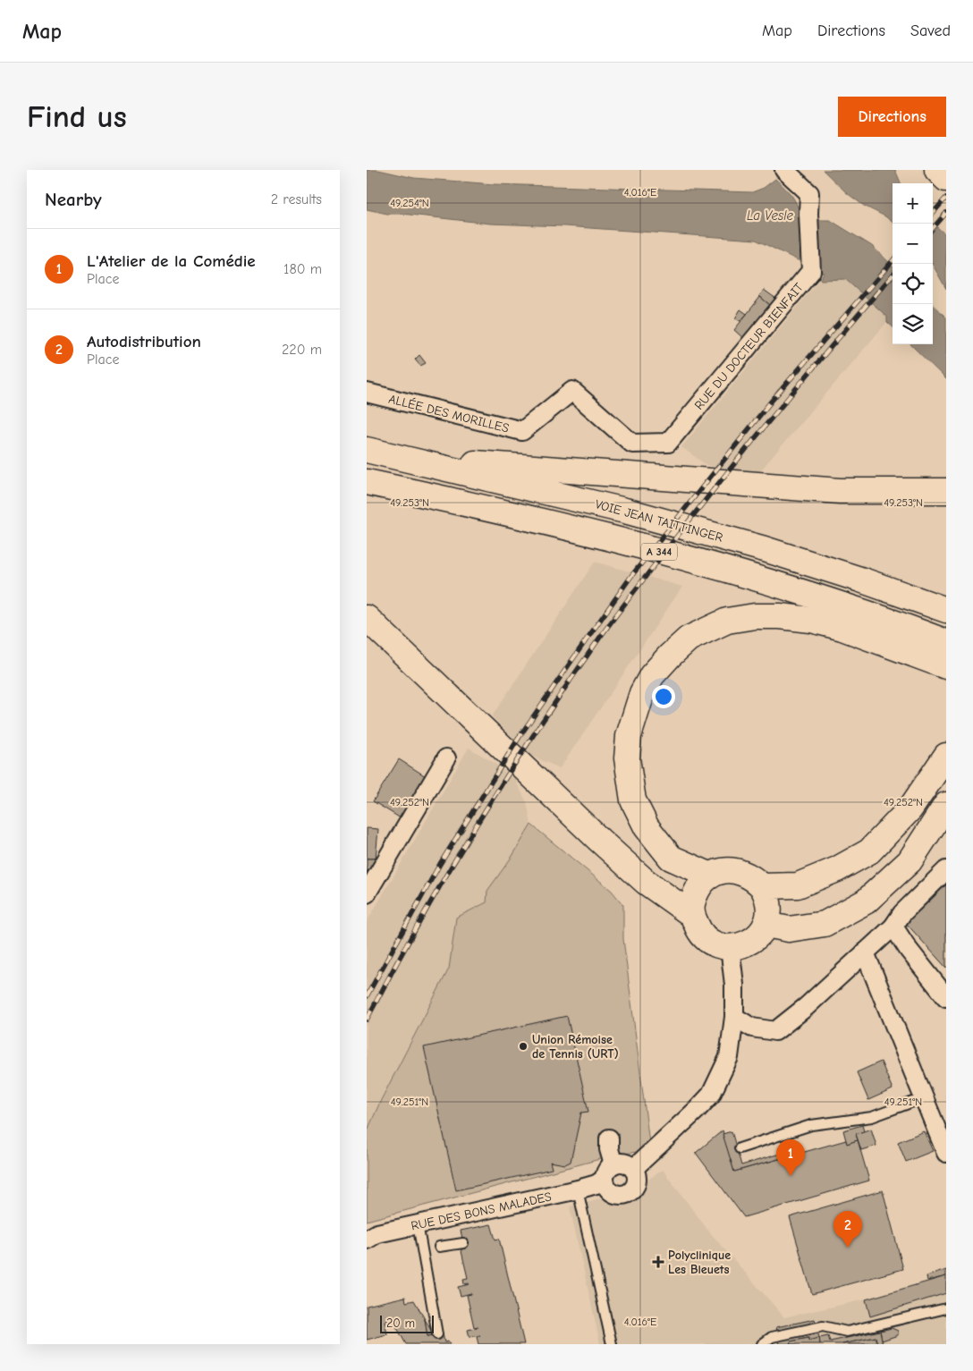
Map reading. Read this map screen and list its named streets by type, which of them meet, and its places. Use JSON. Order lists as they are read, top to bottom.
{
  "streets": {
    "main road": ["VOIE JEAN TAITTINGER", "A 344"],
    "street": ["RUE DU DOCTEUR BIENFAIT", "ALLÉE DES MORILLES", "RUE DES BONS MALADES"]
  },
  "crossings": [
    ["RUE DU DOCTEUR BIENFAIT", "ALLÉE DES MORILLES"]
  ],
  "water": ["La Vesle"],
  "places": {
    "other": ["Union Rémoise de Tennis (URT)"],
    "health": ["Polyclinique Les Bleuets"]
  },
  "scale_bar": "20 m",
  "page": {
    "header": "Map",
    "nav": ["Map", "Directions", "Saved"],
    "buttons": "Directions",
    "title": "Find us",
    "heading": ["Nearby", "2 results"],
    "map_buttons": ["+", "−"],
    "list": [
      {
        "mark": "1",
        "name": "L'Atelier de la Comédie",
        "note": "Place",
        "value": "180 m"
      },
      {
        "mark": "2",
        "name": "Autodistribution",
        "note": "Place",
        "value": "220 m"
      }
    ],
    "pins": ["1", "2"],
    "scale": "20 m"
  },
  "coordinates": [
    "4.016°E",
    "49.254°N",
    "49.253°N",
    "49.252°N",
    "49.251°N"
  ]
}
